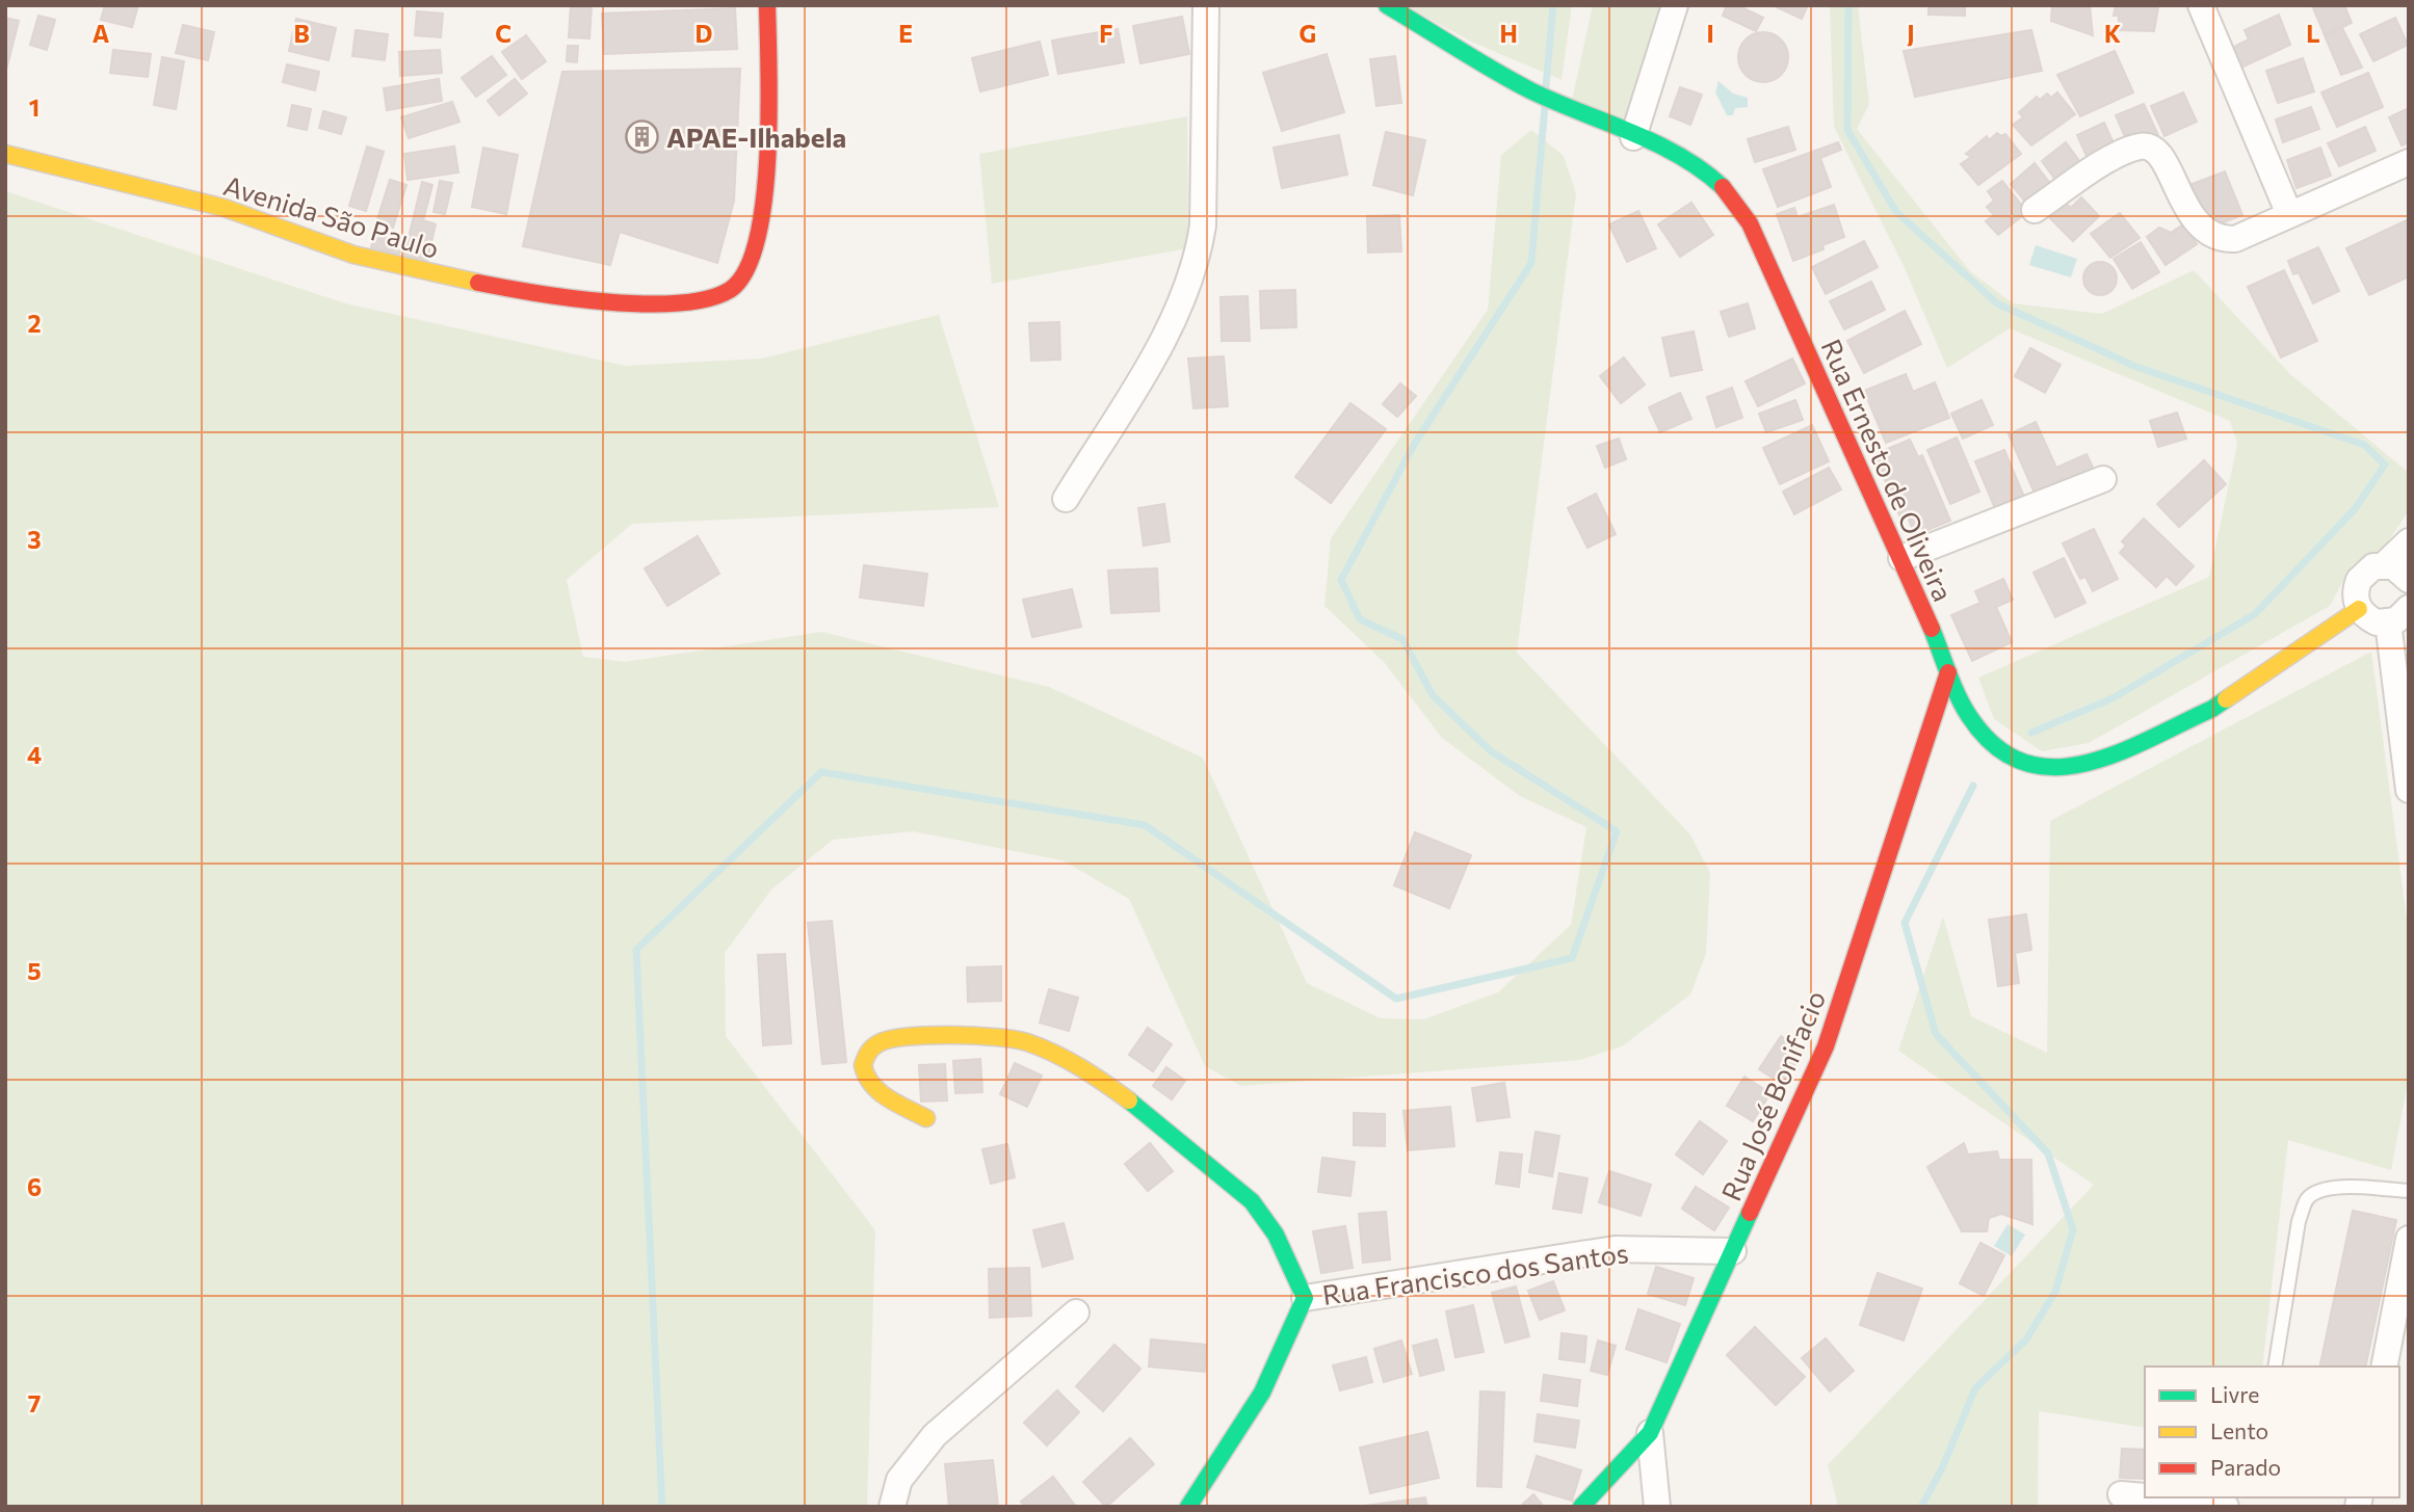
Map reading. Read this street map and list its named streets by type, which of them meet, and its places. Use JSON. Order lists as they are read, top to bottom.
{
  "streets": {
    "street": [
      "Avenida São Paulo",
      "Rua Ernesto de Oliveira",
      "Rua José Bonifacio",
      "Rua Francisco dos Santos"
    ]
  },
  "crossings": [
    ["Rua Ernesto de Oliveira", "Rua José Bonifacio"],
    ["Rua José Bonifacio", "Rua Francisco dos Santos"]
  ],
  "places": {
    "building": ["APAE-Ilhabela"]
  },
  "legend": ["Livre", "Lento", "Parado"],
  "grid": {
    "columns": [
      "A",
      "B",
      "C",
      "D",
      "E",
      "F",
      "G",
      "H",
      "I",
      "J",
      "K",
      "L"
    ],
    "rows": [
      "1",
      "2",
      "3",
      "4",
      "5",
      "6",
      "7"
    ]
  }
}
